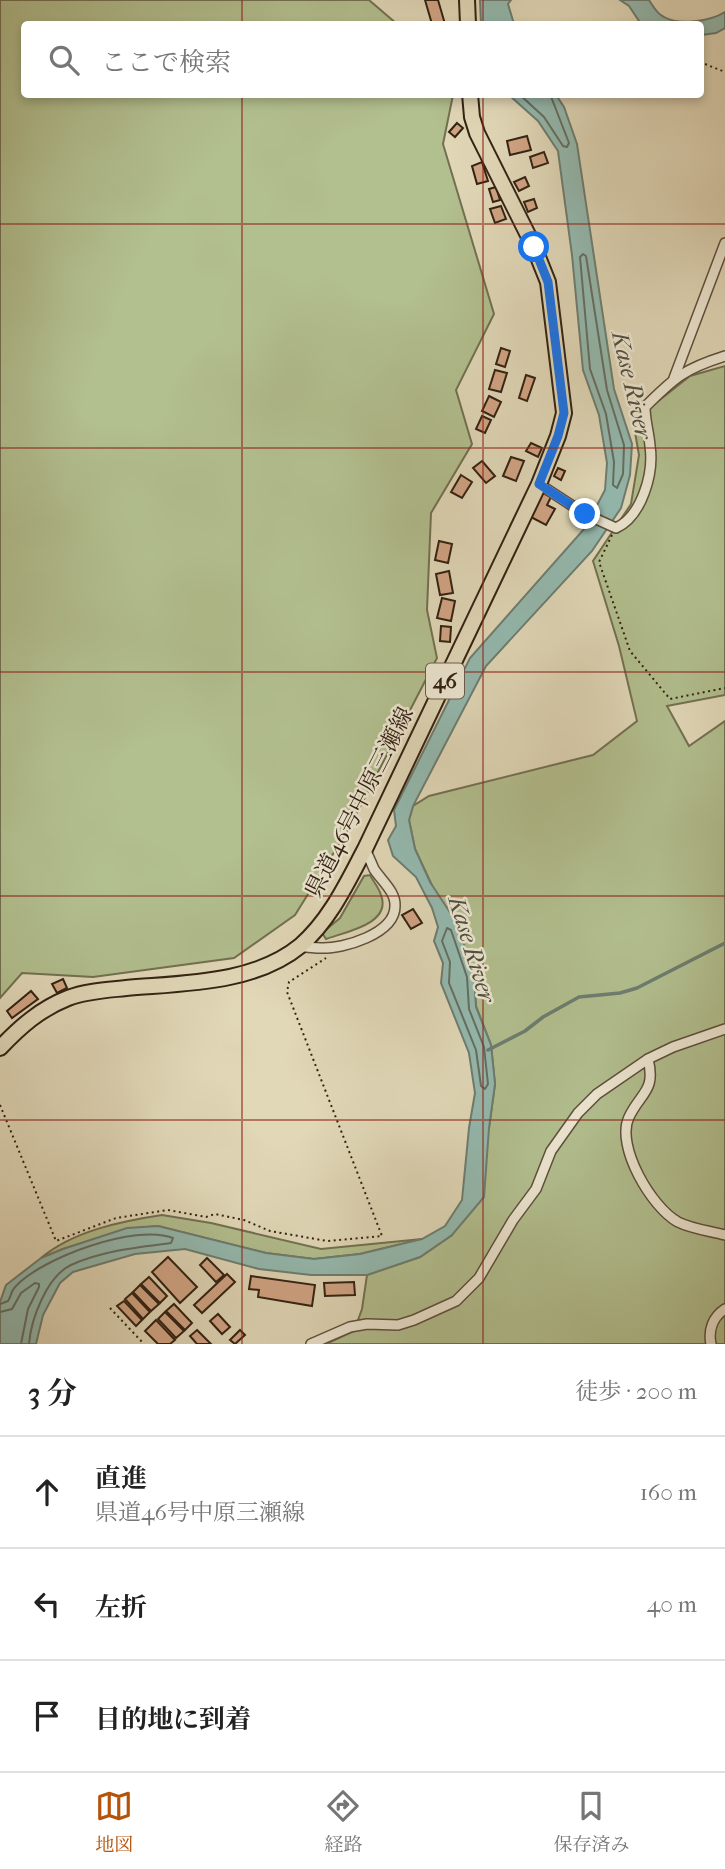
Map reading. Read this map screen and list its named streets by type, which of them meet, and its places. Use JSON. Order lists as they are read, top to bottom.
{
  "streets": {
    "main road": ["46", "県道46号中原三瀬線"]
  },
  "water": ["Kase River"],
  "page": {
    "search": "ここで検索",
    "heading": ["3 分", "徒歩 · 200 m"],
    "list": [
      ["直進", "県道46号中原三瀬線", "160 m"],
      ["左折", "40 m"],
      "目的地に到着"
    ],
    "nav": ["地図", "経路", "保存済み"]
  }
}
